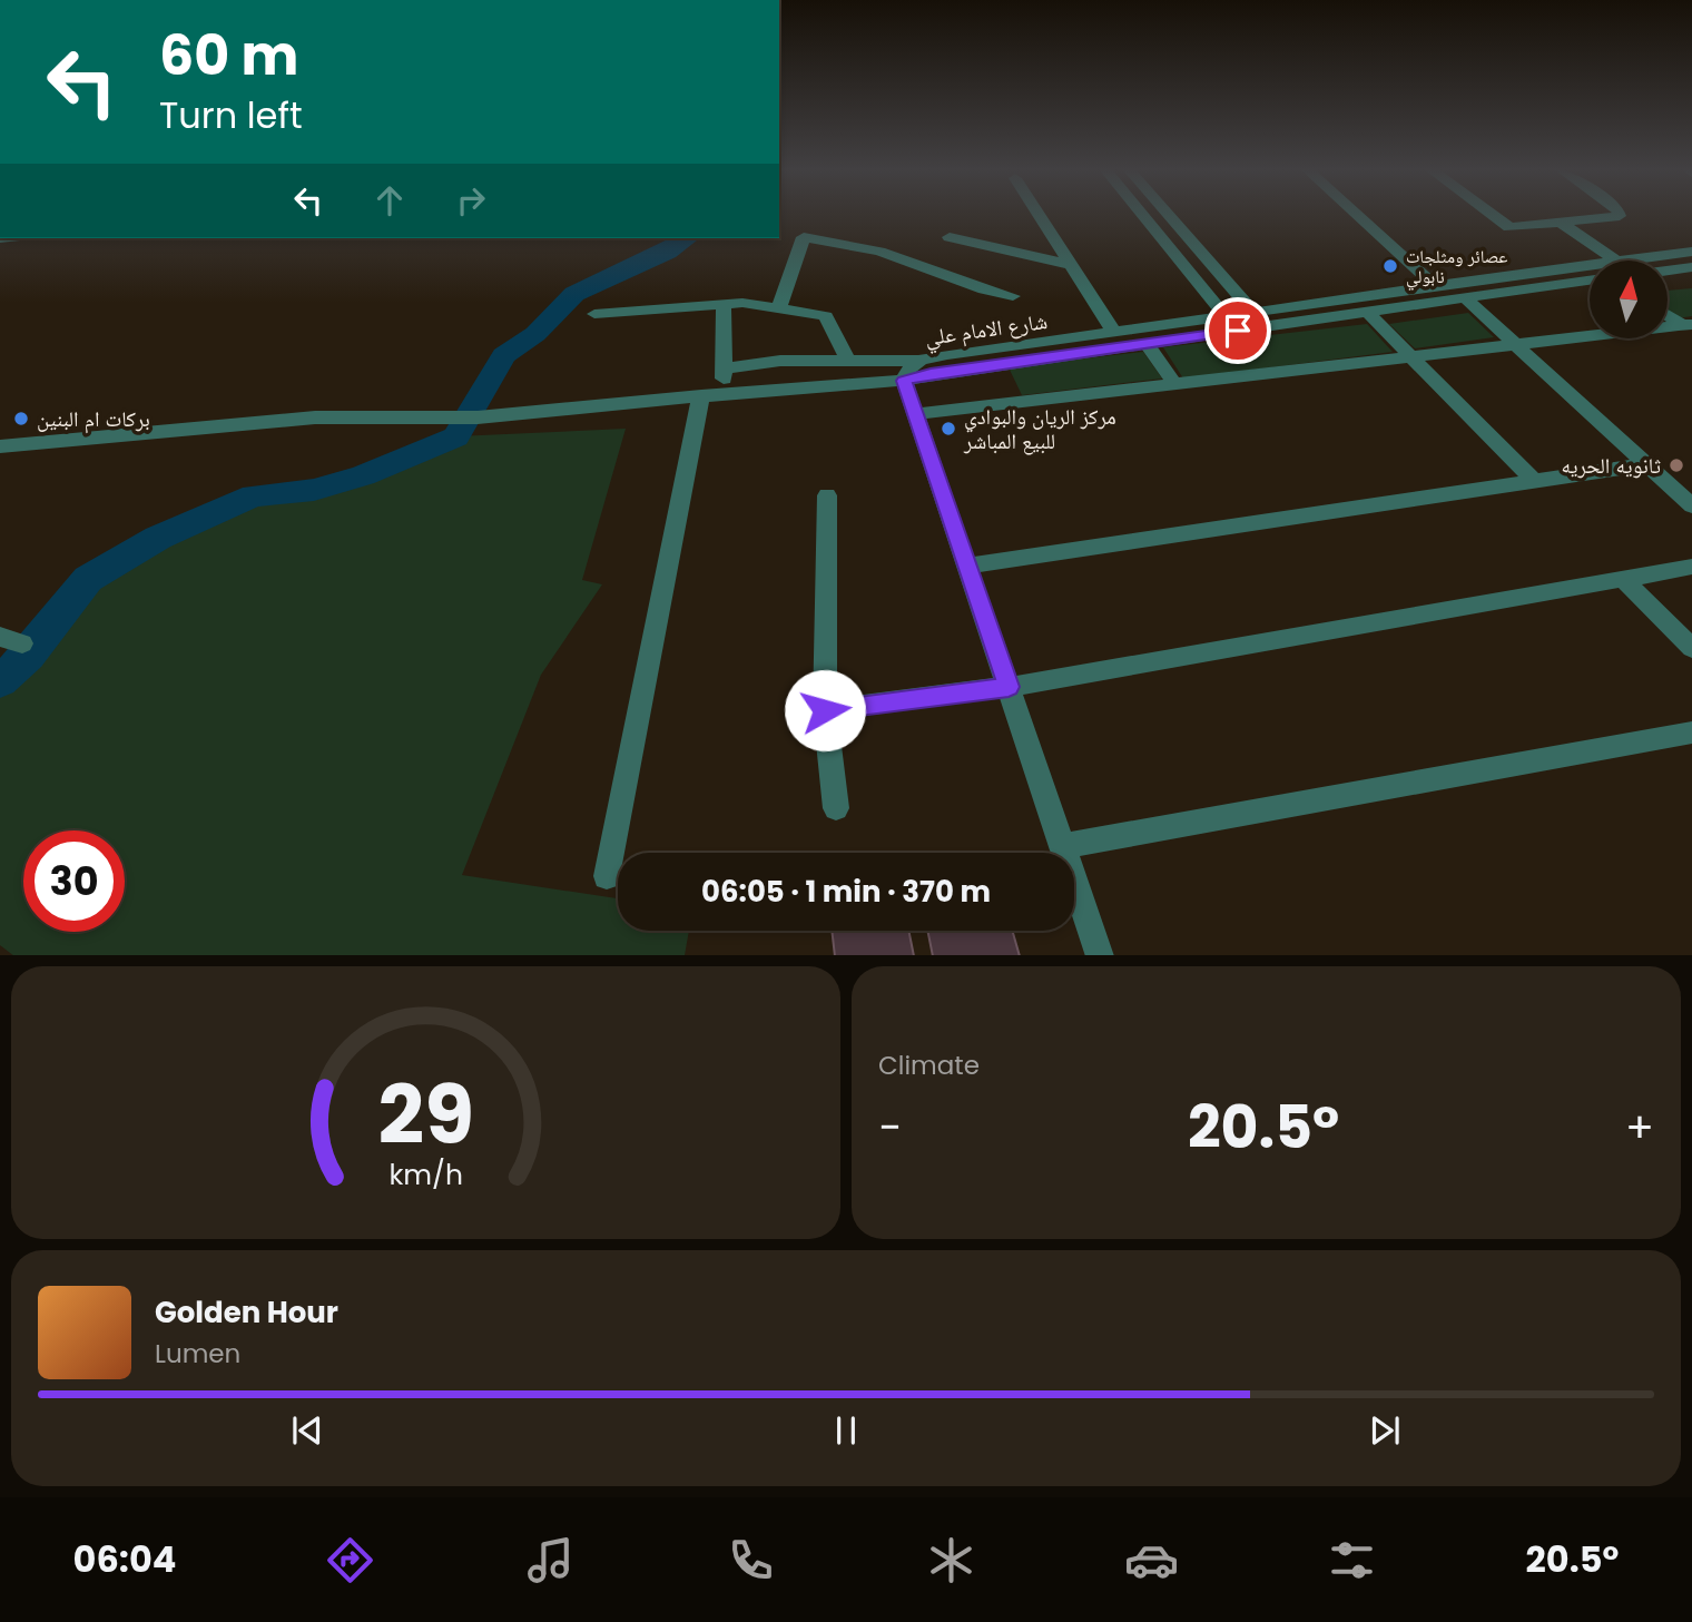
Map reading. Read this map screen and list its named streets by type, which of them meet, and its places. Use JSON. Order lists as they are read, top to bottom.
{
  "streets": {
    "street": ["شارع الامام علي"]
  },
  "places": [
    "عصائر ومثلجات نابولي",
    "بركات ام البنين",
    "مركز الريان والبوادي للبيع المباشر",
    "ثانويه الحريه"
  ],
  "north": "top",
  "page": {
    "turn": ["60 m", "Turn left"],
    "limit": "30",
    "trip": "06:05 · 1 min · 370 m",
    "tile": "Climate",
    "heat": ["−", "20.5°", "+"],
    "song": ["Golden Hour", "Lumen"],
    "tabs": ["06:04", "20.5°"],
    "gauge": ["29", "km/h"]
  }
}
